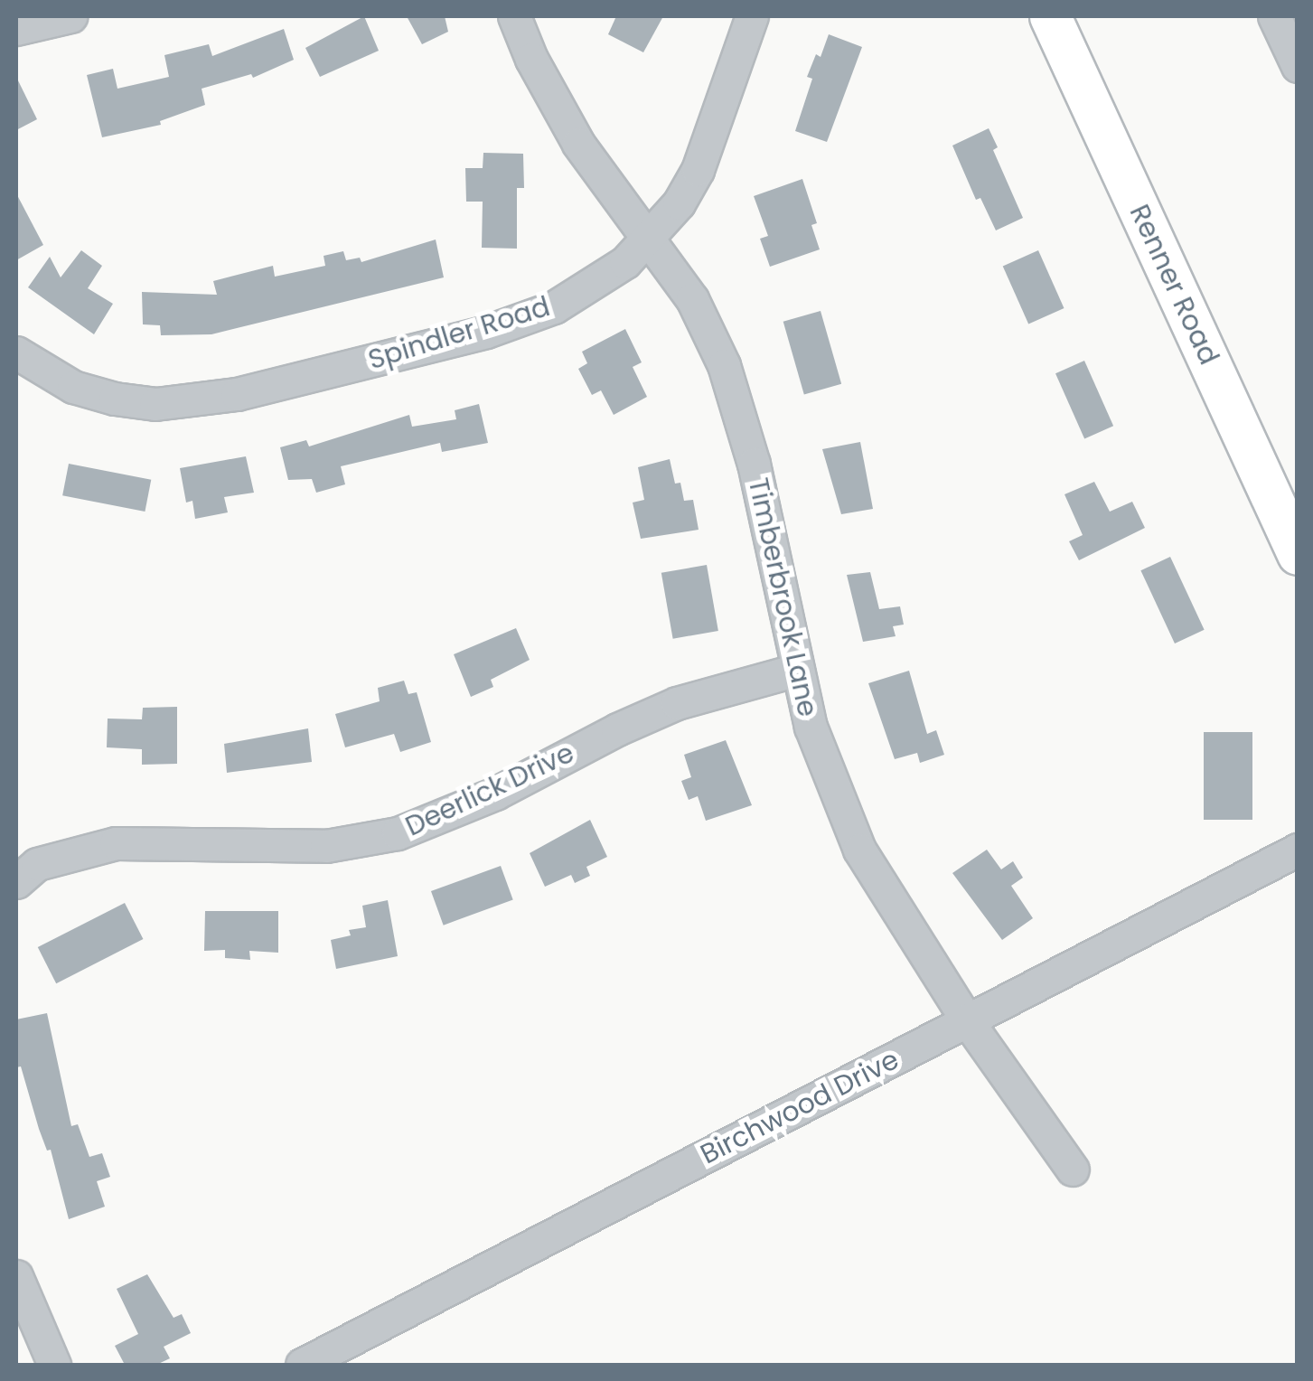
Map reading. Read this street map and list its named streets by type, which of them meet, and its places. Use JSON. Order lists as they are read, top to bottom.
{
  "streets": {
    "main road": ["Renner Road"],
    "street": [
      "Spindler Road",
      "Timberbrook Lane",
      "Deerlick Drive",
      "Birchwood Drive"
    ]
  },
  "crossings": [
    ["Spindler Road", "Timberbrook Lane"],
    ["Timberbrook Lane", "Deerlick Drive"],
    ["Timberbrook Lane", "Birchwood Drive"]
  ]
}
